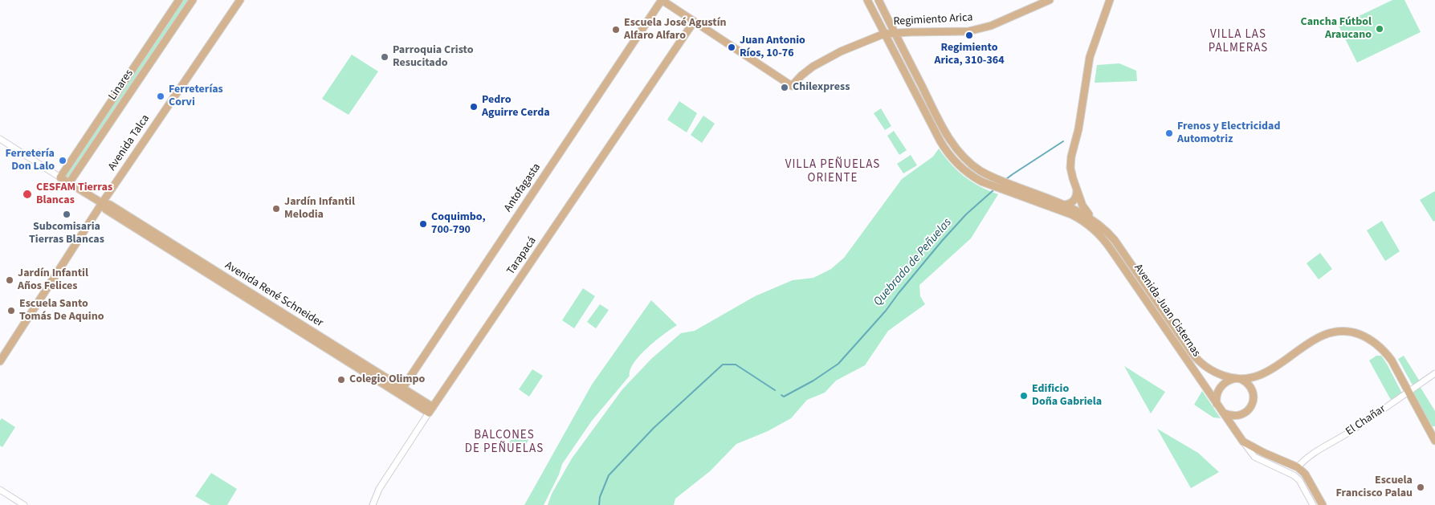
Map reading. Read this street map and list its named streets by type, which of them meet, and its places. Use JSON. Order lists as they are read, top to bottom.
{
  "streets": {
    "main road": [
      "Regimiento Arica",
      "Linares",
      "Avenida Talca",
      "Antofagasta",
      "Tarapacá",
      "Avenida René Schneider",
      "Avenida Juan Cisternas"
    ],
    "street": ["El Chañar"]
  },
  "crossings": [
    ["Regimiento Arica", "Tarapacá"],
    ["Linares", "Avenida René Schneider"],
    ["Avenida Talca", "Avenida René Schneider"],
    ["Antofagasta", "Avenida René Schneider"],
    ["Tarapacá", "Avenida René Schneider"],
    ["Avenida Juan Cisternas", "El Chañar"]
  ],
  "districts": ["VILLA LAS PALMERAS", "VILLA PEÑUELAS ORIENTE", "BALCONES DE PEÑUELAS"],
  "water": ["Quebrada de Peñuelas"],
  "places": [
    "Cancha Fútbol Araucano",
    "Escuela José Agustín Alfaro Alfaro",
    "Regimiento Arica, 310-364",
    "Juan Antonio Ríos, 10-76",
    "Parroquia Cristo Resucitado",
    "Chilexpress",
    "Ferreterías Corvi",
    "Pedro Aguirre Cerda",
    "Frenos y Electricidad Automotriz",
    "Ferretería Don Lalo",
    "CESFAM Tierras Blancas",
    "Jardín Infantil Melodia",
    "Subcomisaria Tierras Blancas",
    "Coquimbo, 700-790",
    "Jardín Infantil Años Felices",
    "Escuela Santo Tomás De Aquino",
    "Colegio Olimpo",
    "Edificio Doña Gabriela",
    "Escuela Francisco Palau"
  ]
}
